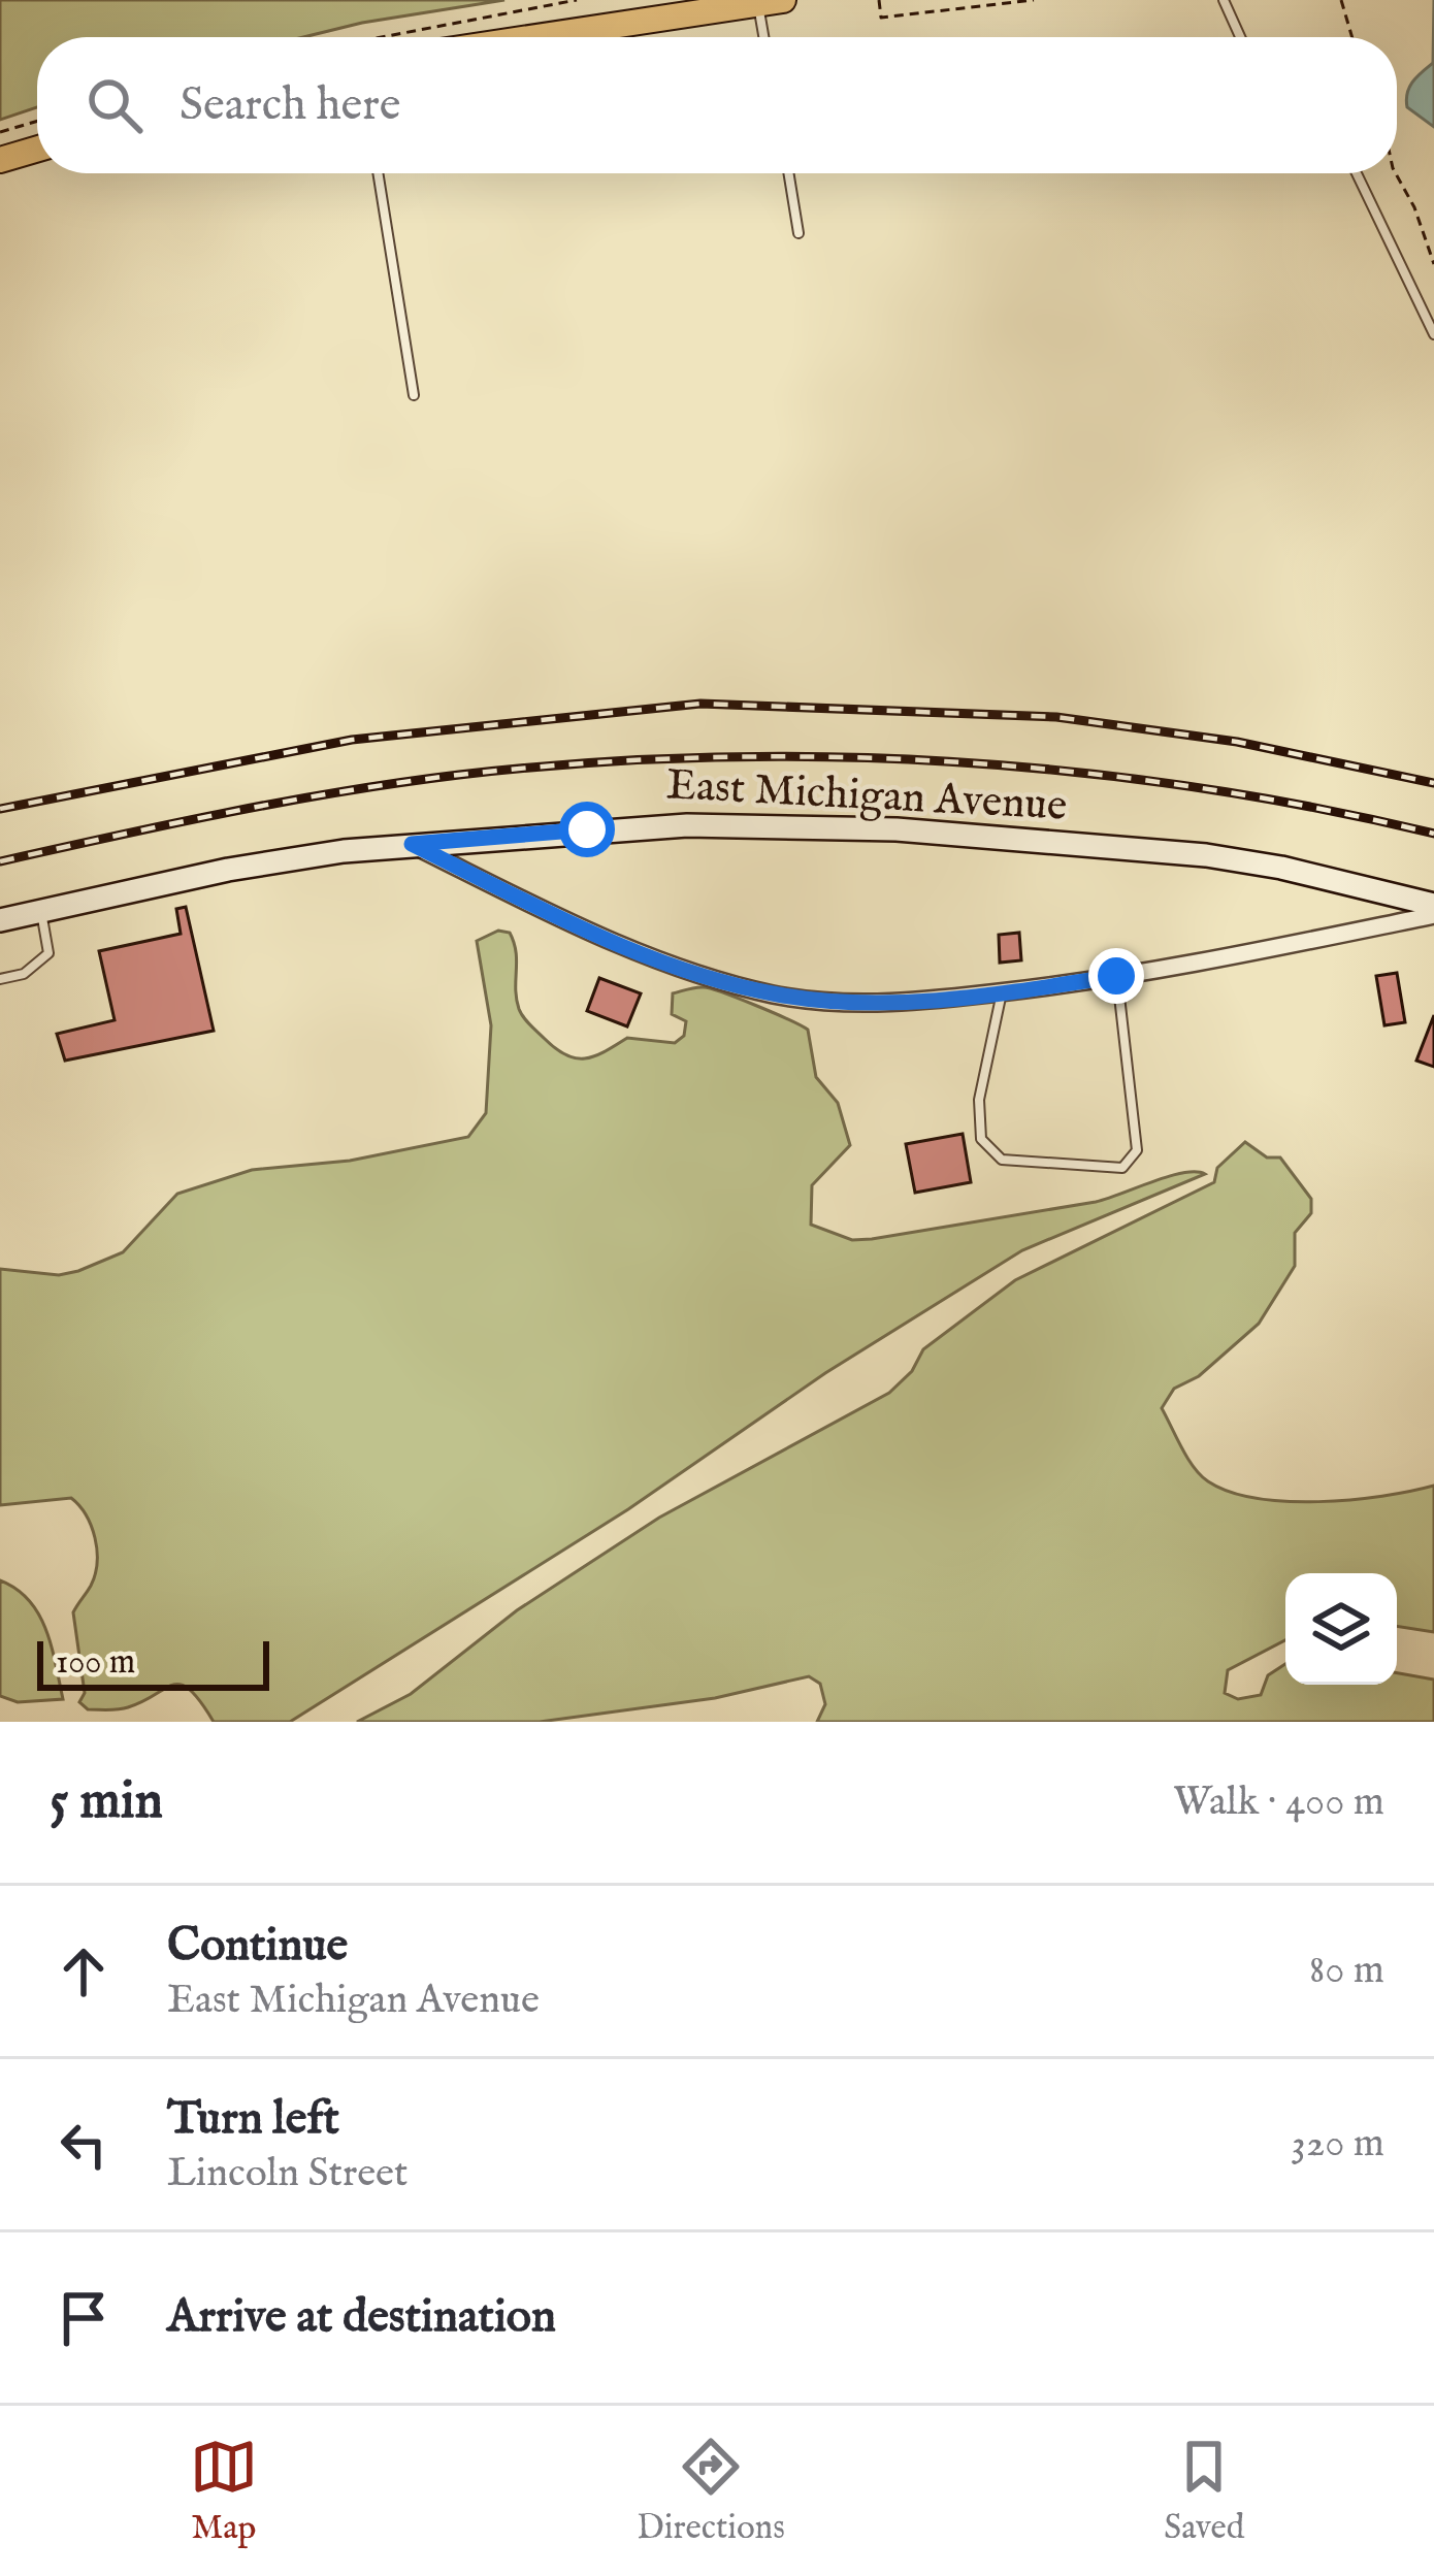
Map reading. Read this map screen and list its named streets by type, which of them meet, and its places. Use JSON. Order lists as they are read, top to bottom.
{
  "streets": {
    "street": ["East Michigan Avenue"]
  },
  "scale_bar": "100 m",
  "page": {
    "search": "Search here",
    "scale": "100 m",
    "heading": ["5 min", "Walk · 400 m"],
    "list": [
      ["Continue", "East Michigan Avenue", "80 m"],
      ["Turn left", "Lincoln Street", "320 m"],
      "Arrive at destination"
    ],
    "nav": ["Map", "Directions", "Saved"]
  }
}
